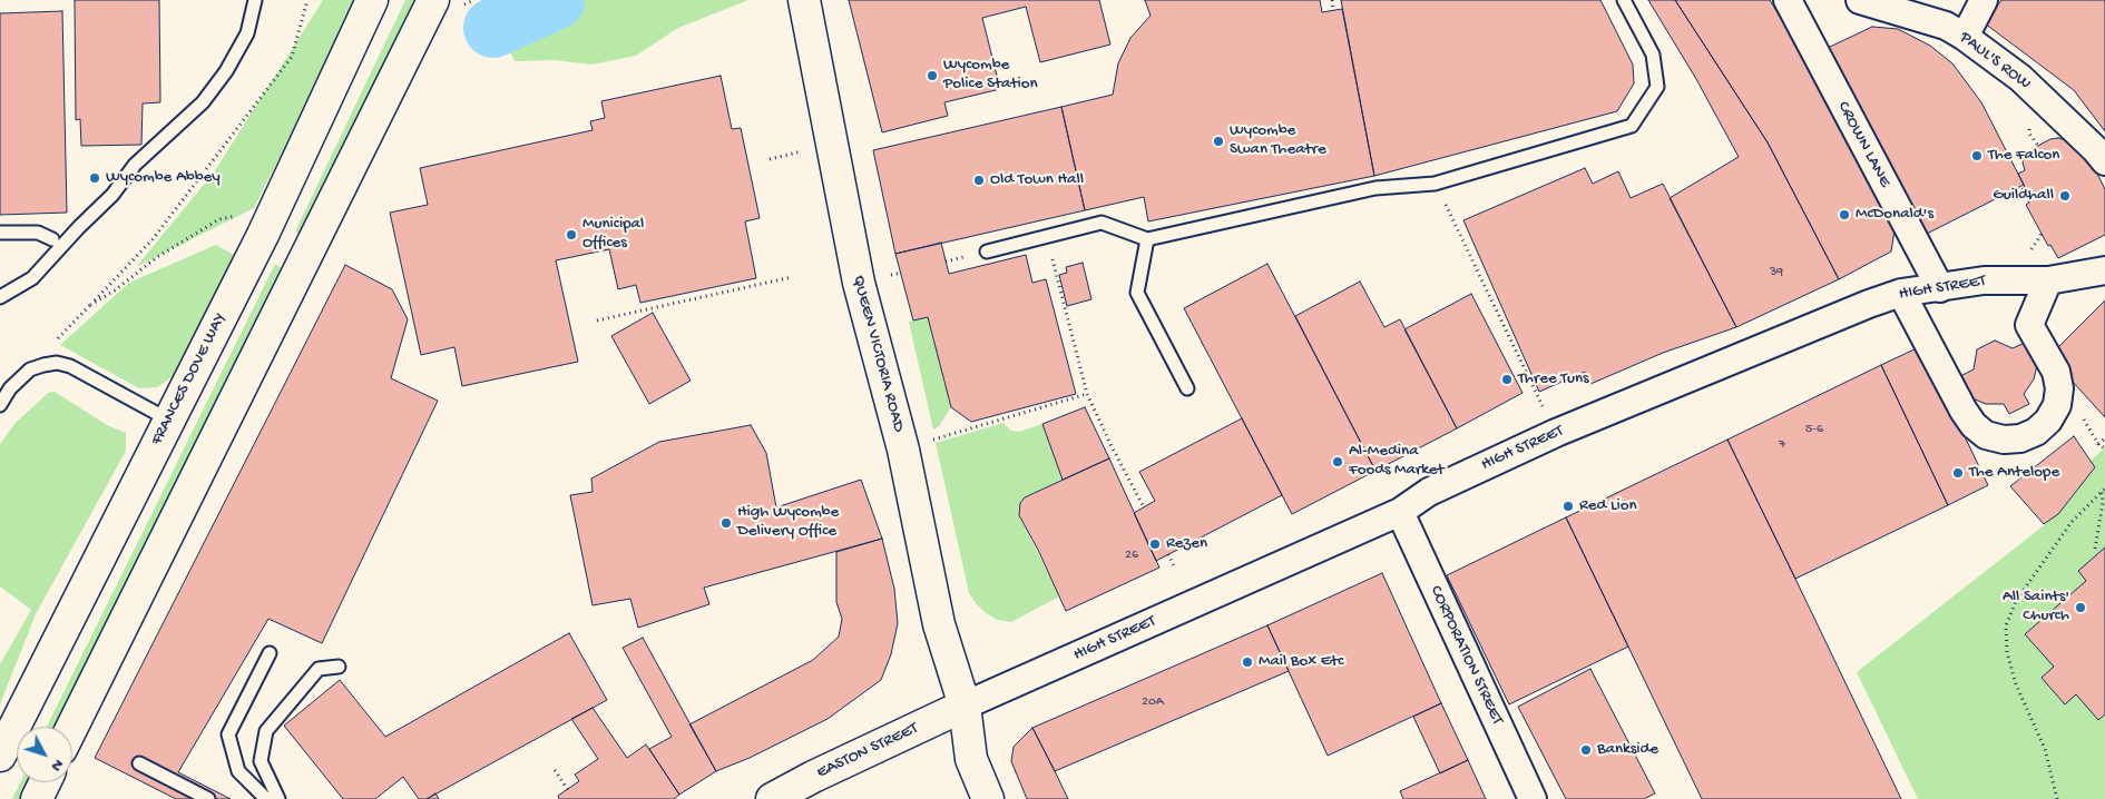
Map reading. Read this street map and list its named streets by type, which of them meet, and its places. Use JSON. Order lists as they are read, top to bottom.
{
  "streets": {
    "main road": ["QUEEN VICTORIA ROAD", "FRANCES DOVE WAY", "EASTON STREET"],
    "street": [
      "PAUL'S ROW",
      "CROWN LANE",
      "HIGH STREET",
      "CORPORATION STREET"
    ]
  },
  "crossings": [
    ["CROWN LANE", "HIGH STREET"],
    ["HIGH STREET", "QUEEN VICTORIA ROAD"],
    ["HIGH STREET", "CORPORATION STREET"],
    ["HIGH STREET", "EASTON STREET"],
    ["QUEEN VICTORIA ROAD", "EASTON STREET"]
  ],
  "places": [
    "Wycombe Police Station",
    "Wycombe Swan Theatre",
    "The Falcon",
    "Wycombe Abbey",
    "Old Town Hall",
    "Guildhall",
    "McDonald's",
    "Municipal Offices",
    "Three Tuns",
    "Al-Medina Foods Market",
    "The Antelope",
    "Red Lion",
    "High Wycombe Delivery Office",
    "Rezen",
    "All Saints' Church",
    "Mail Box Etc",
    "Bankside"
  ],
  "house_numbers": [
    "39",
    "5-6",
    "7",
    "26",
    "20A"
  ],
  "north": "bottom right"
}
